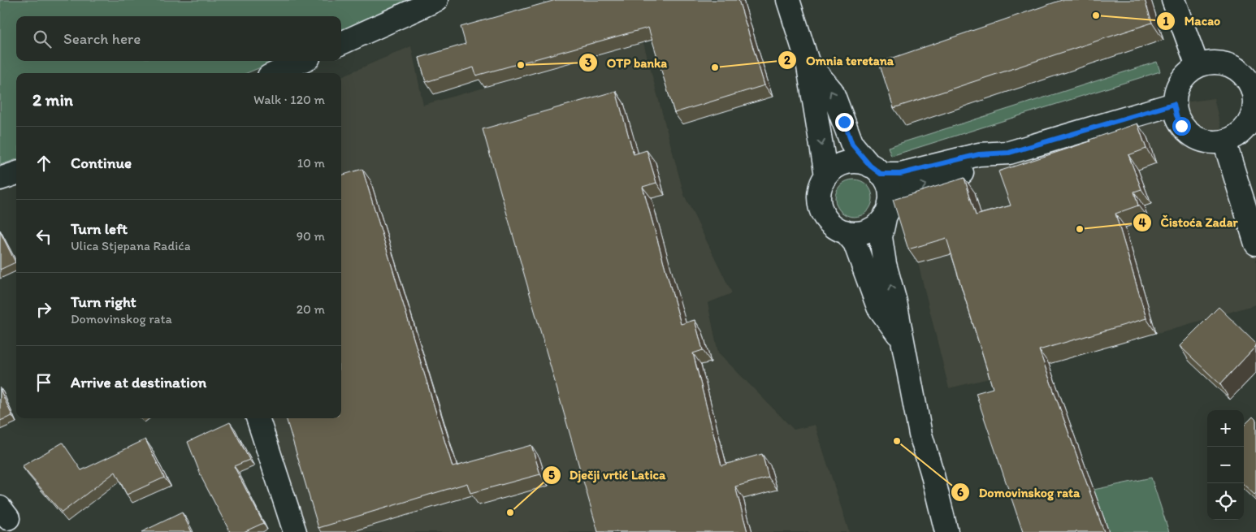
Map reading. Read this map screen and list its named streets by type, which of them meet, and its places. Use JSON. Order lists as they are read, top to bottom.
{
  "places": [
    "Macao",
    "OTP banka",
    "Omnia teretana",
    "Čistoća Zadar",
    "Domovinskog rata",
    "Dječji vrtić Latica"
  ],
  "page": {
    "search": "Search here",
    "heading": ["2 min", "Walk · 120 m"],
    "list": [
      ["Continue", "10 m"],
      ["Turn left", "Ulica Stjepana Radića", "90 m"],
      ["Turn right", "Domovinskog rata", "20 m"],
      "Arrive at destination"
    ],
    "map_buttons": ["+", "−"]
  }
}
